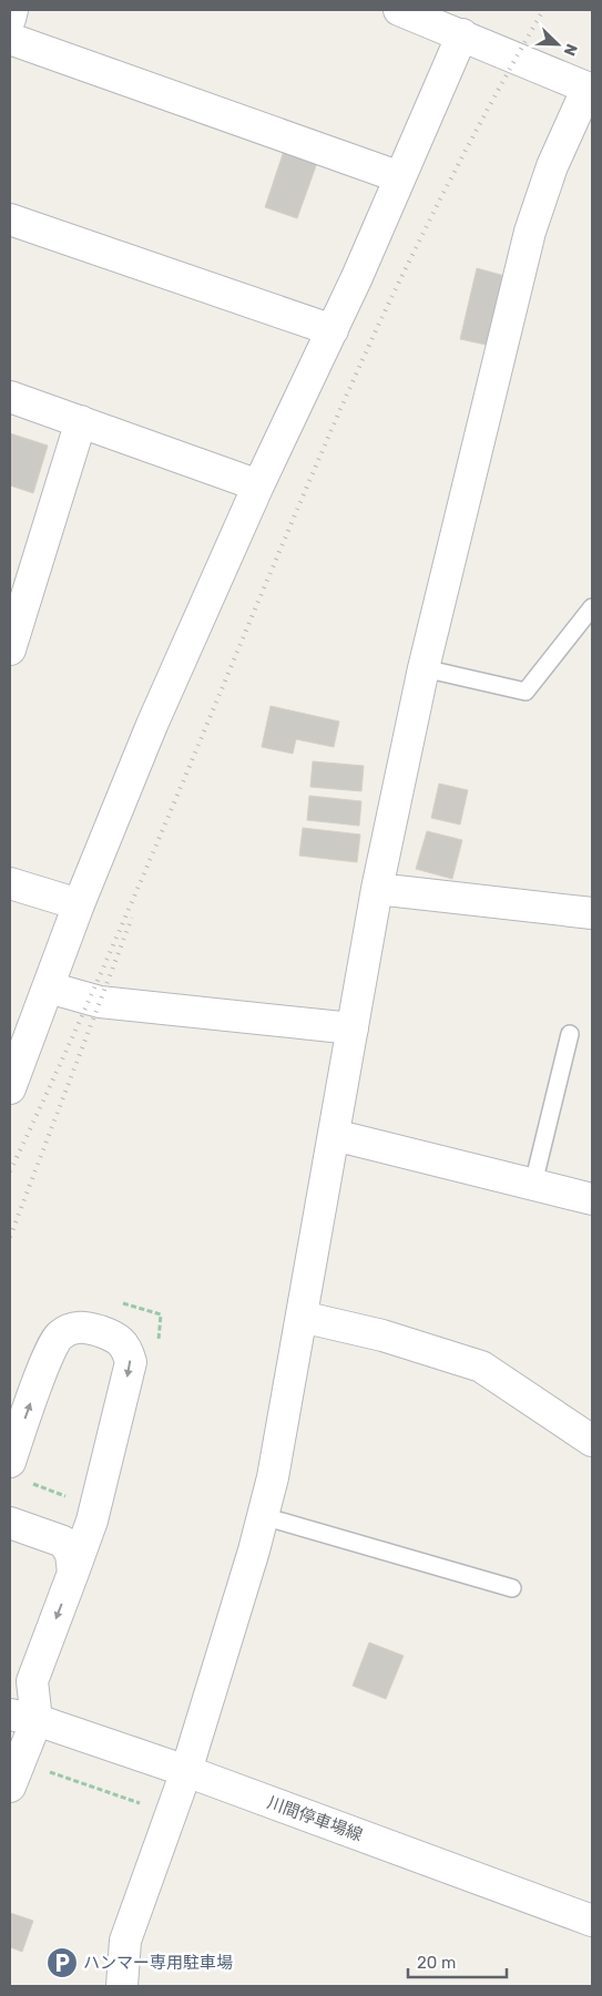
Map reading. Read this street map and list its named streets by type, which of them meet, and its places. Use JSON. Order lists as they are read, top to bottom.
{
  "streets": {
    "street": ["川間停車場線"]
  },
  "places": {
    "parking": ["ハンマー専用駐車場"]
  },
  "scale_bar": "20 m",
  "north": "bottom right"
}
